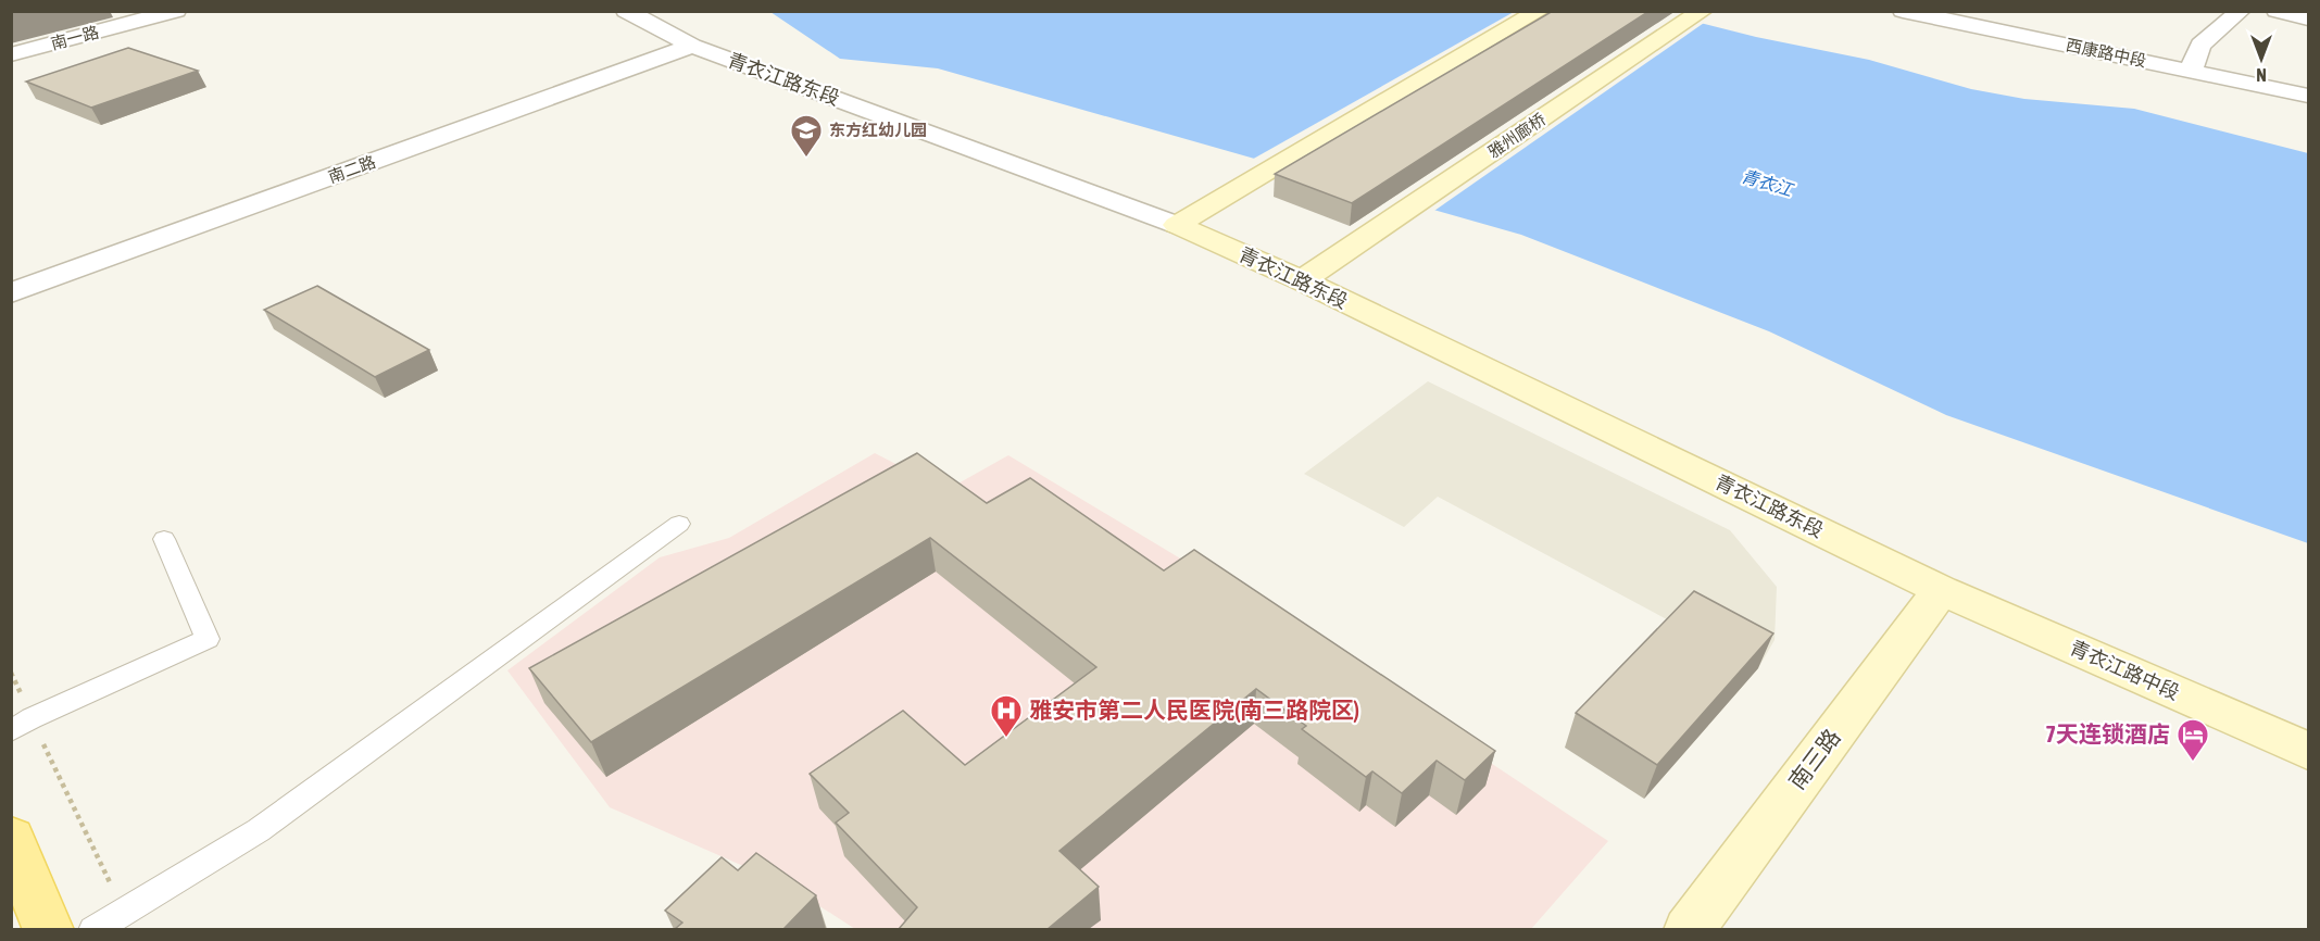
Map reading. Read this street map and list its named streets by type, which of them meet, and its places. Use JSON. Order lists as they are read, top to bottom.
{
  "streets": {
    "main road": [
      "青衣江路东段",
      "雅州廊桥",
      "青衣江路中段",
      "南三路"
    ],
    "street": ["南一路", "西康路中段", "南二路"]
  },
  "crossings": [
    ["青衣江路东段", "雅州廊桥"],
    ["青衣江路东段", "南二路"],
    ["青衣江路东段", "青衣江路中段"],
    ["青衣江路东段", "南三路"],
    ["青衣江路中段", "南三路"]
  ],
  "water": ["青衣江"],
  "places": {
    "school or university": ["东方红幼儿园"],
    "hospital": ["雅安市第二人民医院(南三路院区)"],
    "hotel": ["7天连锁酒店"]
  },
  "north": "bottom"
}
